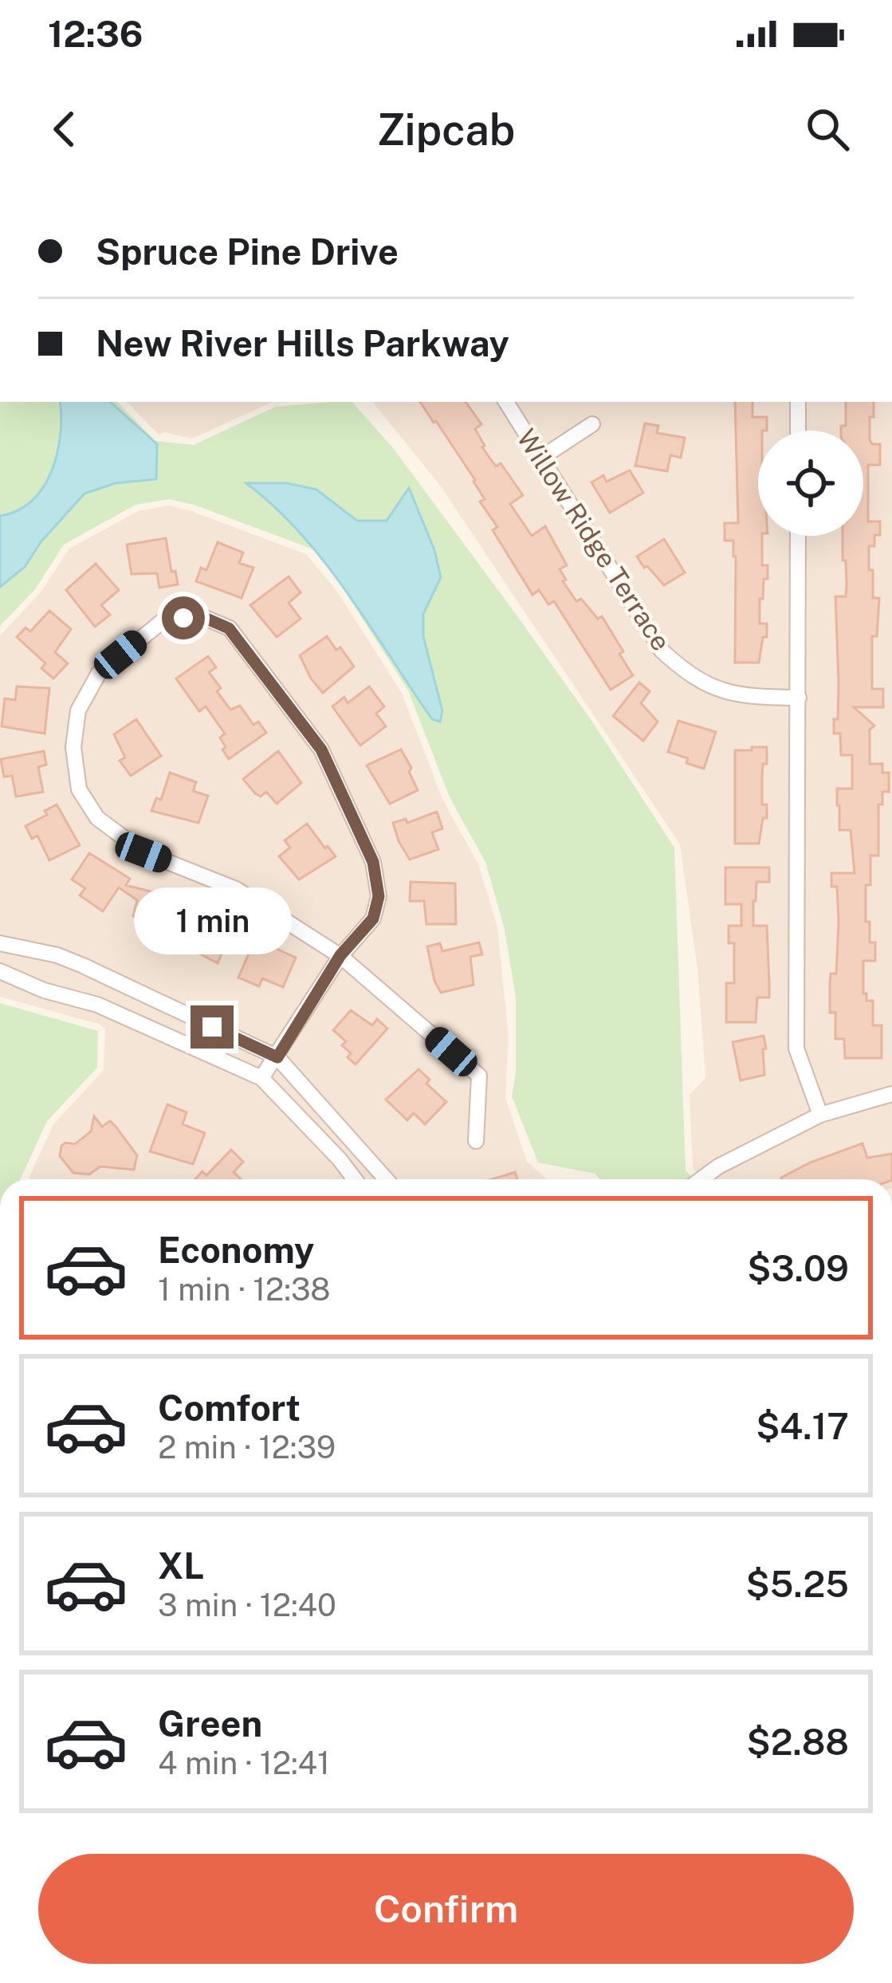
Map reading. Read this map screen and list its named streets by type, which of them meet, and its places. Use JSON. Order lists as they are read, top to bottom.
{
  "streets": {
    "street": ["Willow Ridge Terrace"]
  },
  "page": {
    "status": "12:36",
    "header": "Zipcab",
    "banner": ["Spruce Pine Drive", "New River Hills Parkway"],
    "bubble": "1 min",
    "list": [
      {
        "name": "Economy",
        "note": "1 min · 12:38",
        "value": "$3.09"
      },
      {
        "name": "Comfort",
        "note": "2 min · 12:39",
        "value": "$4.17"
      },
      {
        "name": "XL",
        "note": "3 min · 12:40",
        "value": "$5.25"
      },
      {
        "name": "Green",
        "note": "4 min · 12:41",
        "value": "$2.88"
      }
    ],
    "buttons": "Confirm"
  }
}
